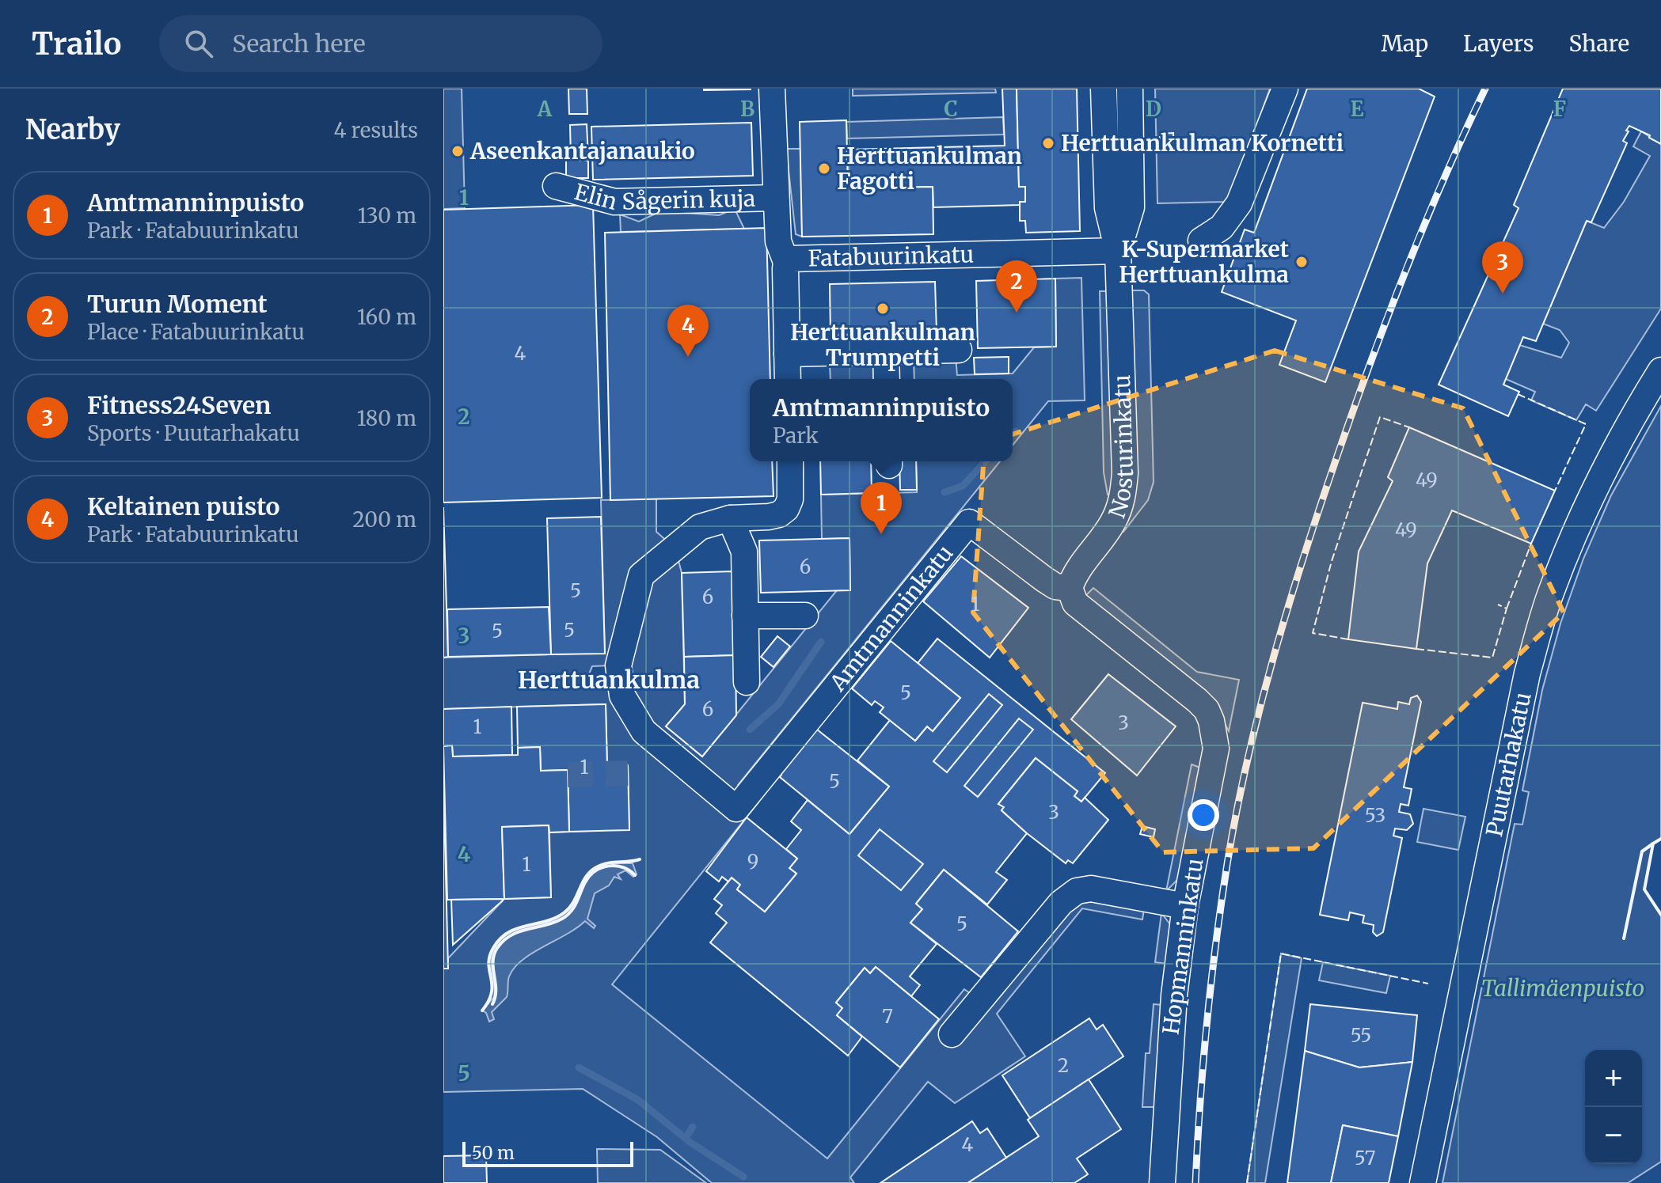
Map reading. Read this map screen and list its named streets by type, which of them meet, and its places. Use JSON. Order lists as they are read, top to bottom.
{
  "streets": {
    "street": [
      "Elin Sågerin kuja",
      "Fatabuurinkatu",
      "Nosturinkatu",
      "Amtmanninkatu",
      "Puutarhakatu",
      "Hopmanninkatu"
    ]
  },
  "crossings": [
    ["Fatabuurinkatu", "Nosturinkatu"],
    ["Nosturinkatu", "Amtmanninkatu"],
    ["Nosturinkatu", "Hopmanninkatu"],
    ["Amtmanninkatu", "Hopmanninkatu"]
  ],
  "districts": ["Herttuankulma"],
  "parks": ["Tallimäenpuisto"],
  "places": [
    "Herttuankulman Kornetti",
    "Aseenkantajanaukio",
    "Herttuankulman Fagotti",
    "K-Supermarket Herttuankulma",
    "Herttuankulman Trumpetti"
  ],
  "house_numbers": [
    "4",
    "49",
    "49",
    "6",
    "5",
    "6",
    "1",
    "5",
    "5",
    "5",
    "6",
    "3",
    "1",
    "1",
    "5",
    "3",
    "53",
    "9",
    "1",
    "5",
    "7",
    "55",
    "2",
    "4",
    "57"
  ],
  "scale_bar": "50 m",
  "page": {
    "header": "Trailo",
    "search": "Search here",
    "nav": ["Map", "Layers", "Share"],
    "heading": ["Nearby", "4 results"],
    "list": [
      {
        "mark": "1",
        "name": "Amtmanninpuisto",
        "note": "Park · Fatabuurinkatu",
        "value": "130 m"
      },
      {
        "mark": "2",
        "name": "Turun Moment",
        "note": "Place · Fatabuurinkatu",
        "value": "160 m"
      },
      {
        "mark": "3",
        "name": "Fitness24Seven",
        "note": "Sports · Puutarhakatu",
        "value": "180 m"
      },
      {
        "mark": "4",
        "name": "Keltainen puisto",
        "note": "Park · Fatabuurinkatu",
        "value": "200 m"
      }
    ],
    "pins": [
      "3",
      "2",
      "4",
      "1"
    ],
    "popup": ["Amtmanninpuisto", "Park"],
    "map_buttons": ["+", "−"],
    "scale": "50 m"
  },
  "grid": {
    "columns": [
      "A",
      "B",
      "C",
      "D",
      "E",
      "F"
    ],
    "rows": [
      "1",
      "2",
      "3",
      "4",
      "5"
    ]
  }
}
